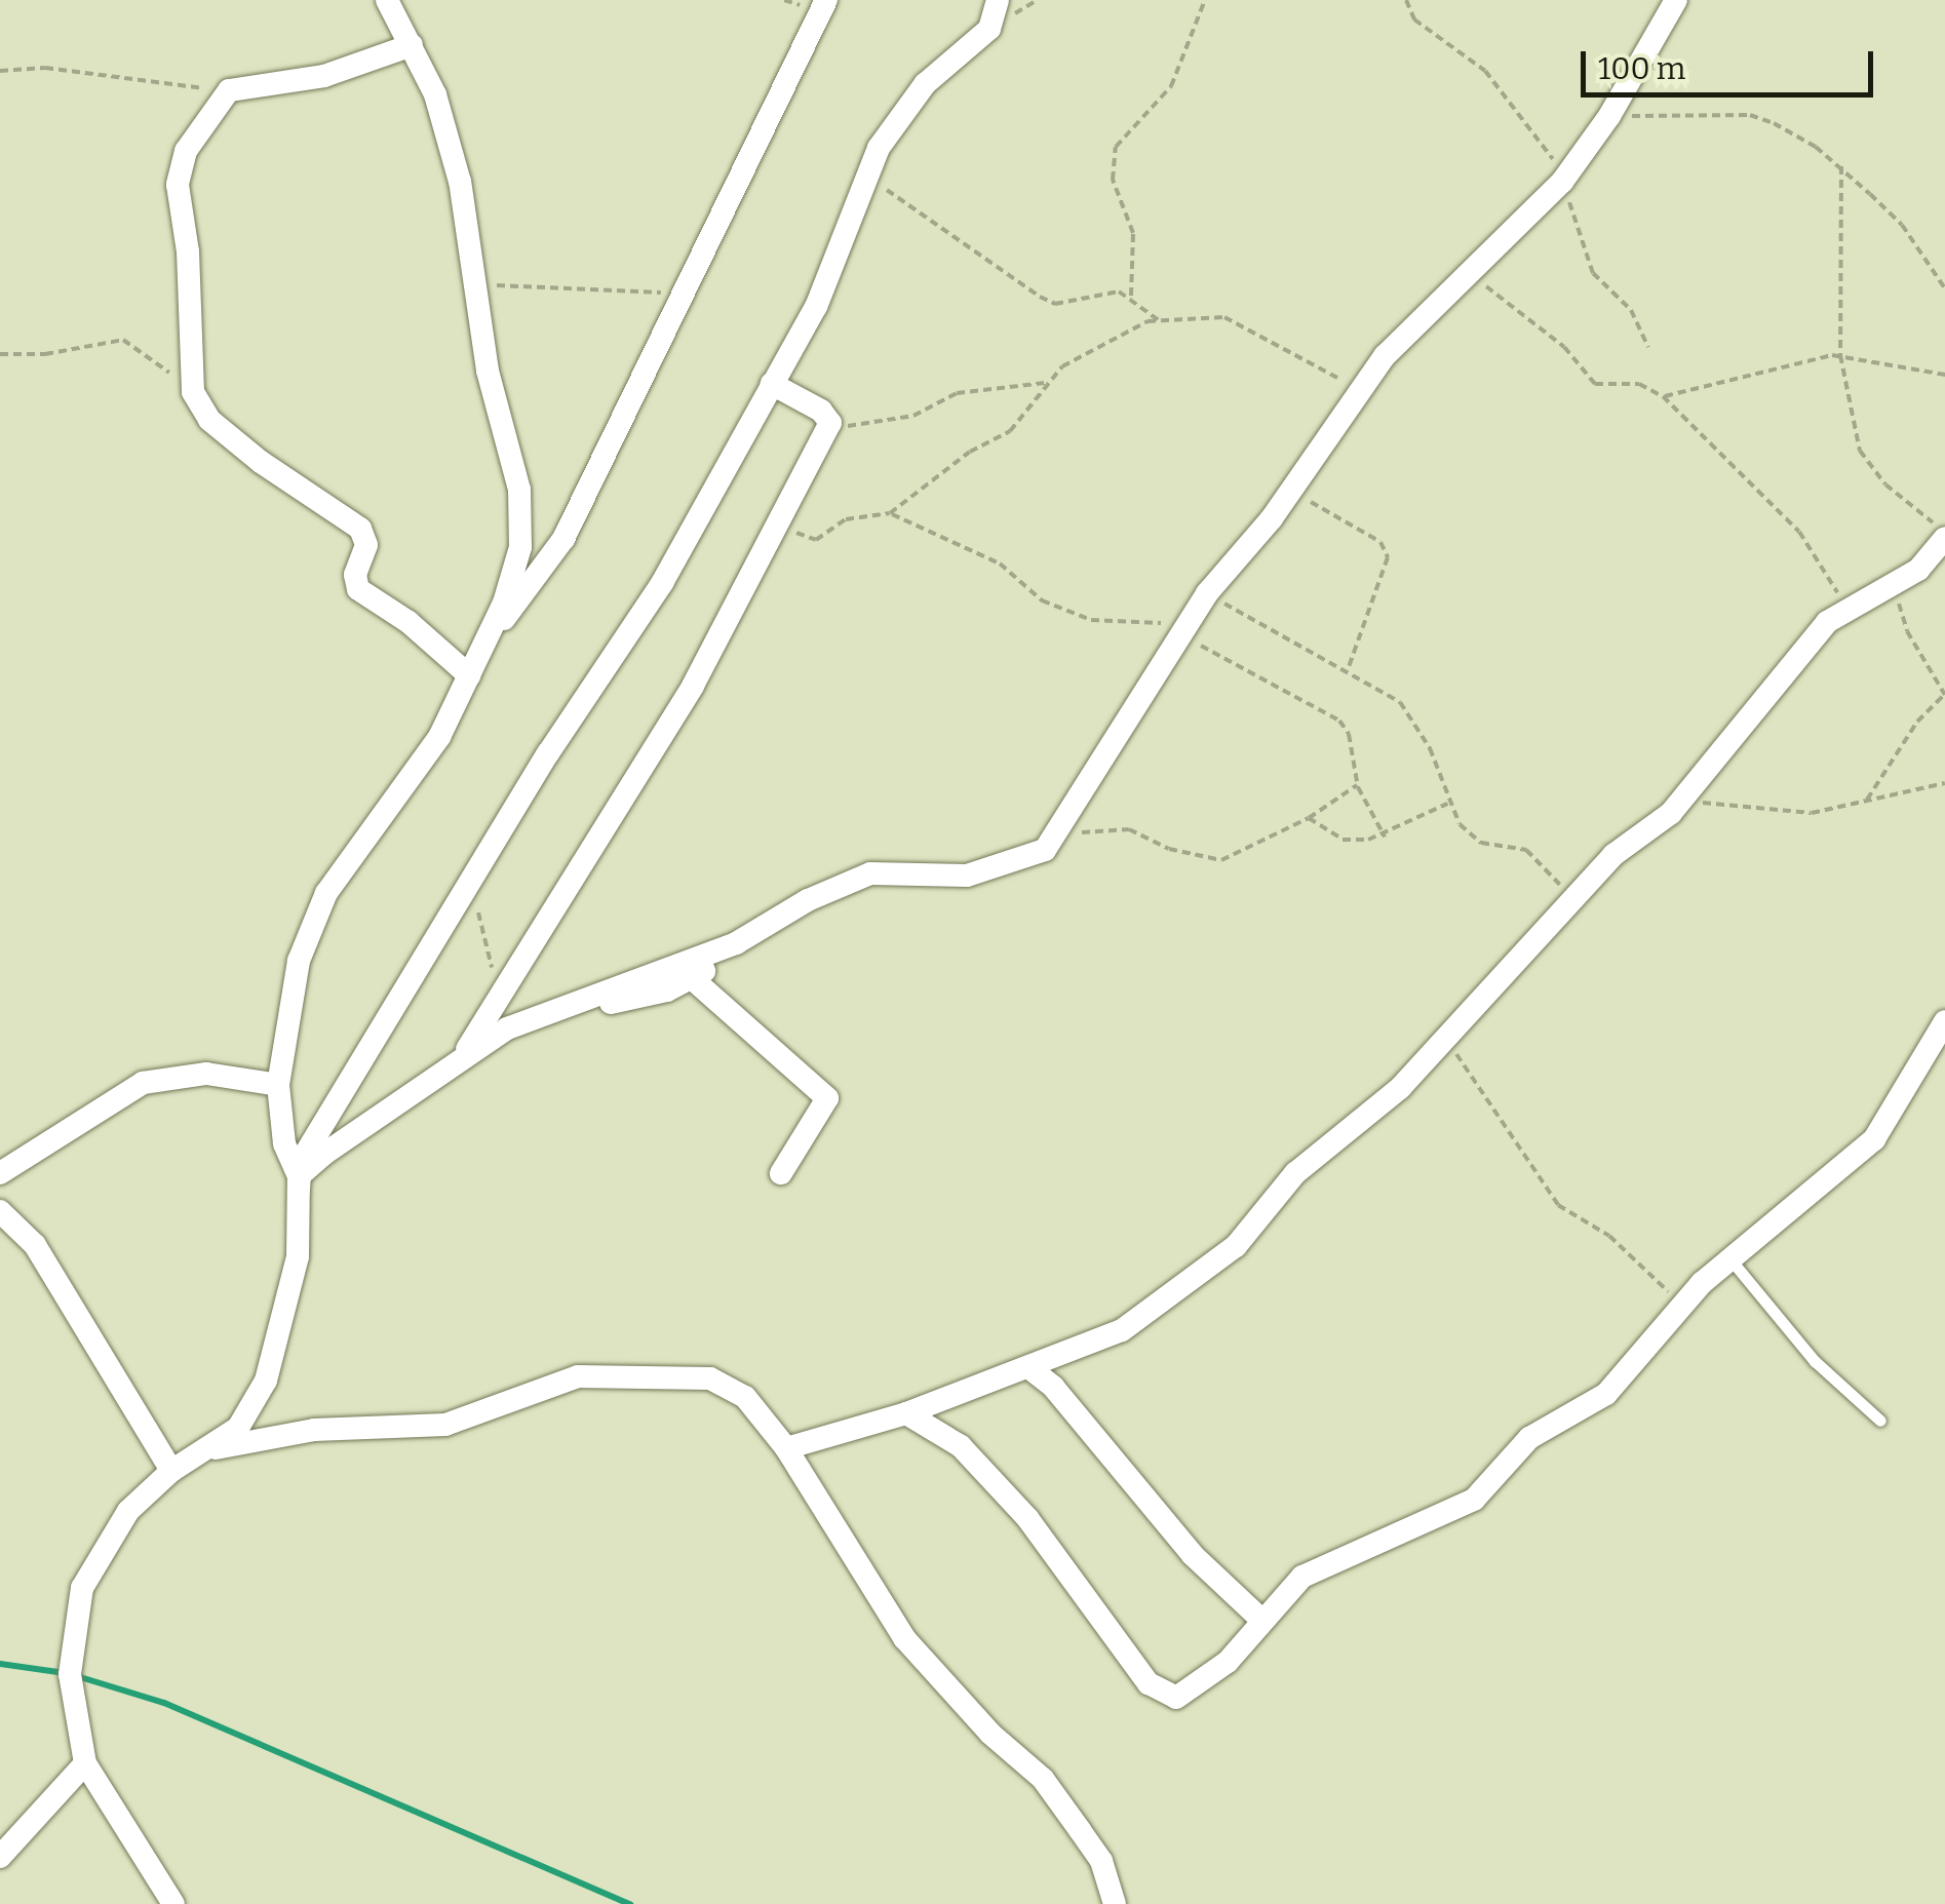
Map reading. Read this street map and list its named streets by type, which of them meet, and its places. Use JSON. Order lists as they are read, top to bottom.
{
  "scale_bar": "100 m"
}
